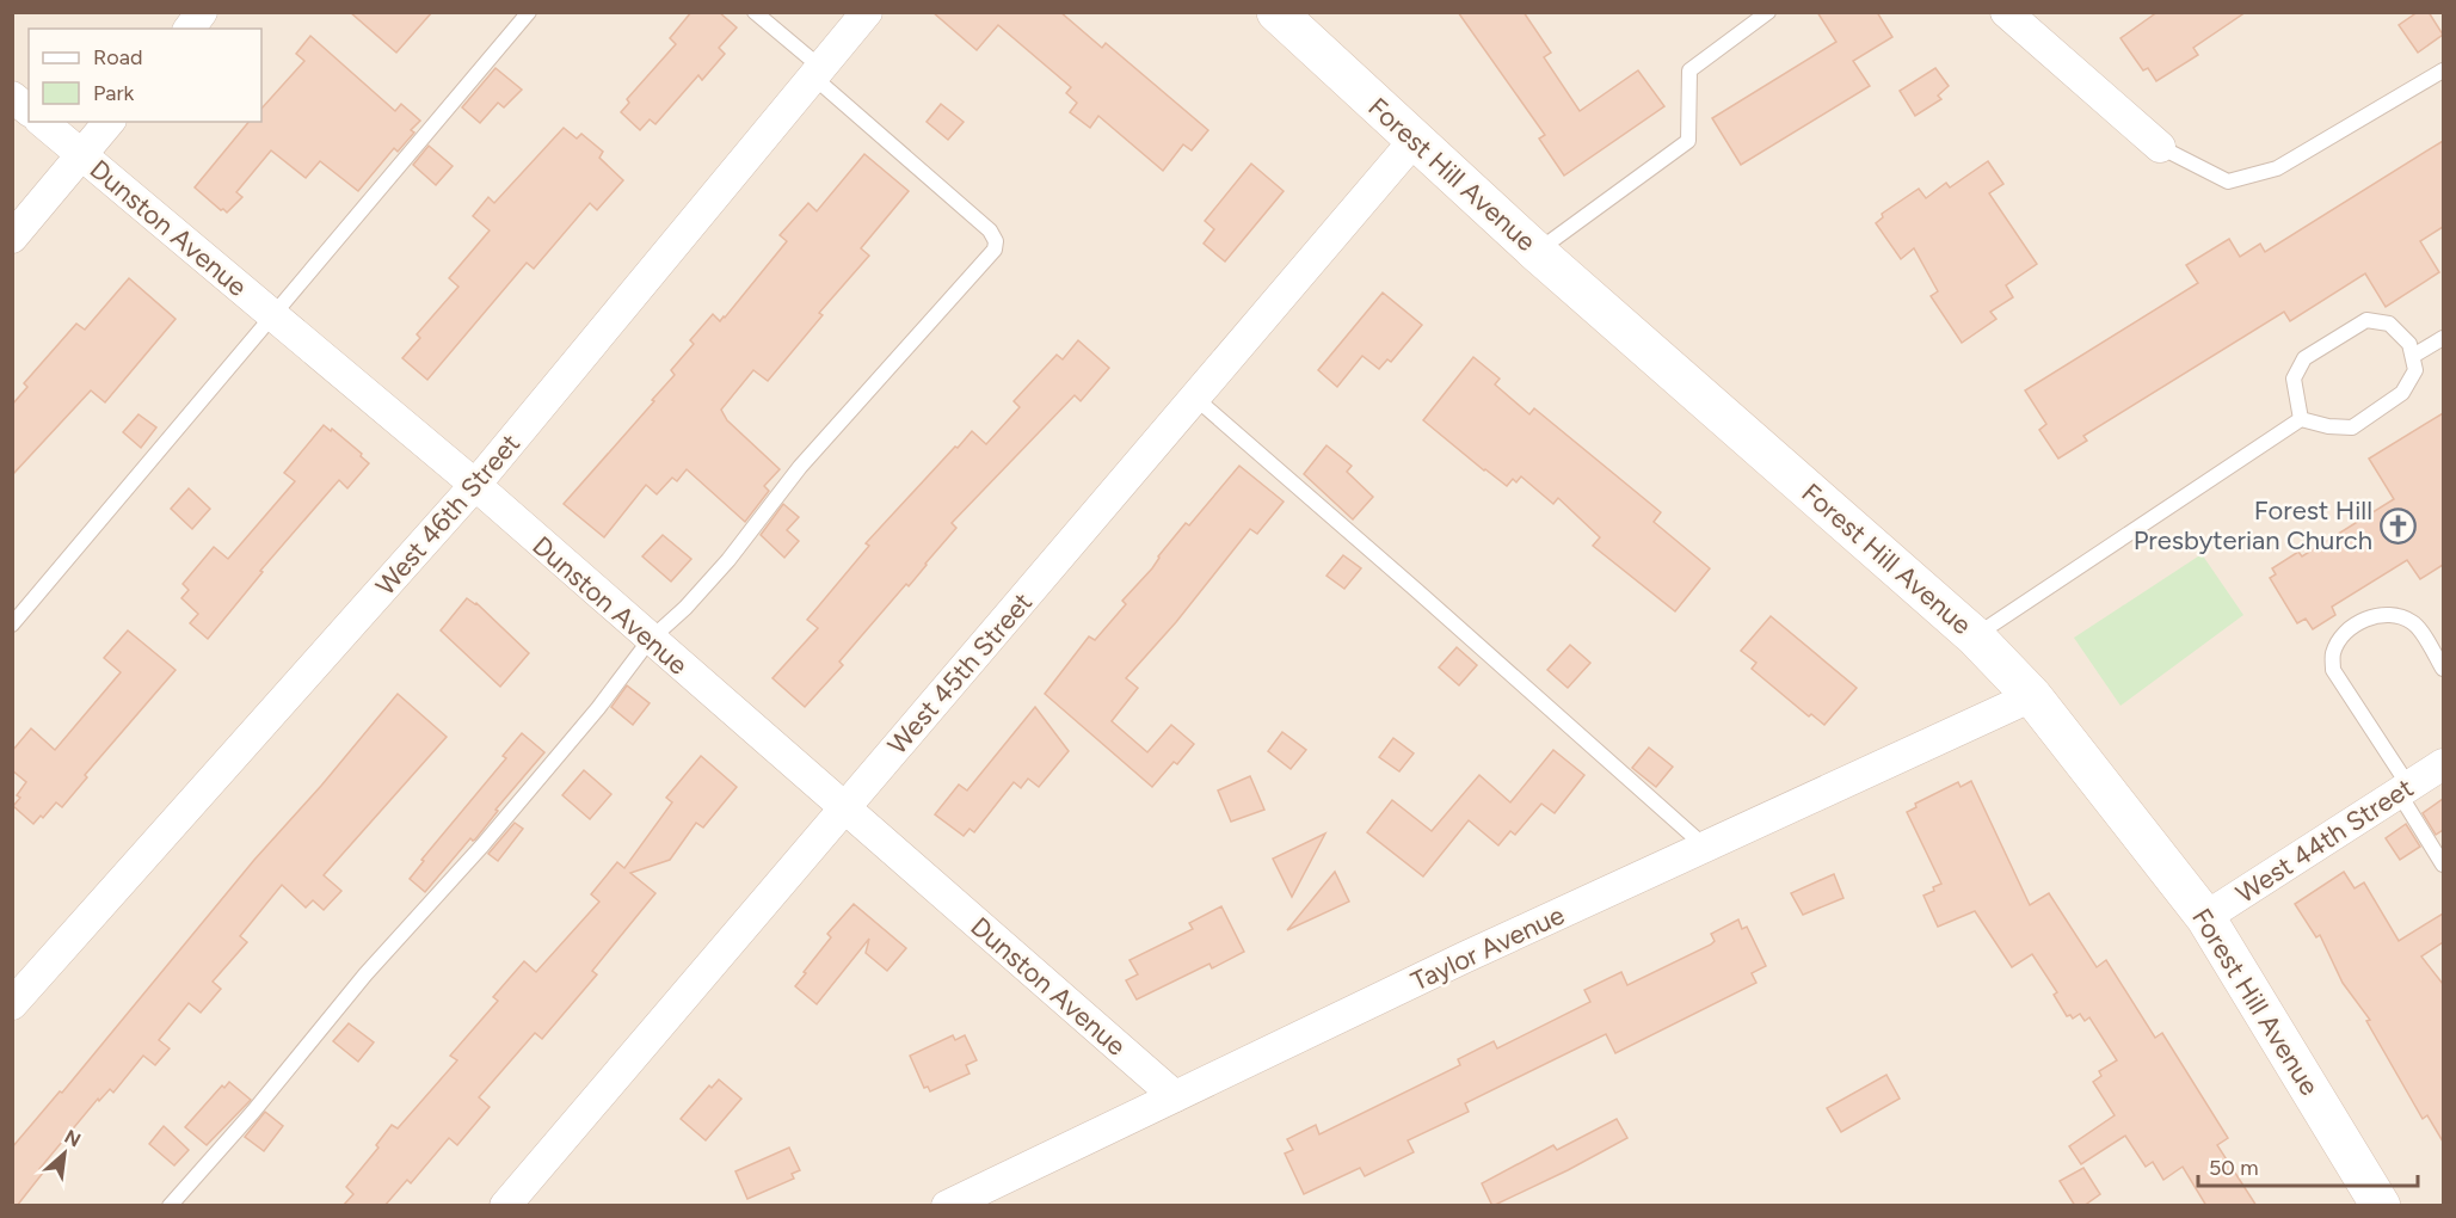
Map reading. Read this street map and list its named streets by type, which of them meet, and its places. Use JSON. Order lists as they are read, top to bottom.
{
  "streets": {
    "main road": ["Forest Hill Avenue"],
    "street": [
      "Dunston Avenue",
      "West 46th Street",
      "West 45th Street",
      "West 44th Street",
      "Taylor Avenue"
    ]
  },
  "crossings": [
    ["Forest Hill Avenue", "West 45th Street"],
    ["Forest Hill Avenue", "West 44th Street"],
    ["Forest Hill Avenue", "Taylor Avenue"],
    ["Dunston Avenue", "West 46th Street"],
    ["Dunston Avenue", "West 45th Street"],
    ["Dunston Avenue", "Taylor Avenue"]
  ],
  "places": {
    "church": ["Forest Hill Presbyterian Church"]
  },
  "legend": ["Road", "Park"],
  "scale_bar": "50 m",
  "north": "top right"
}
